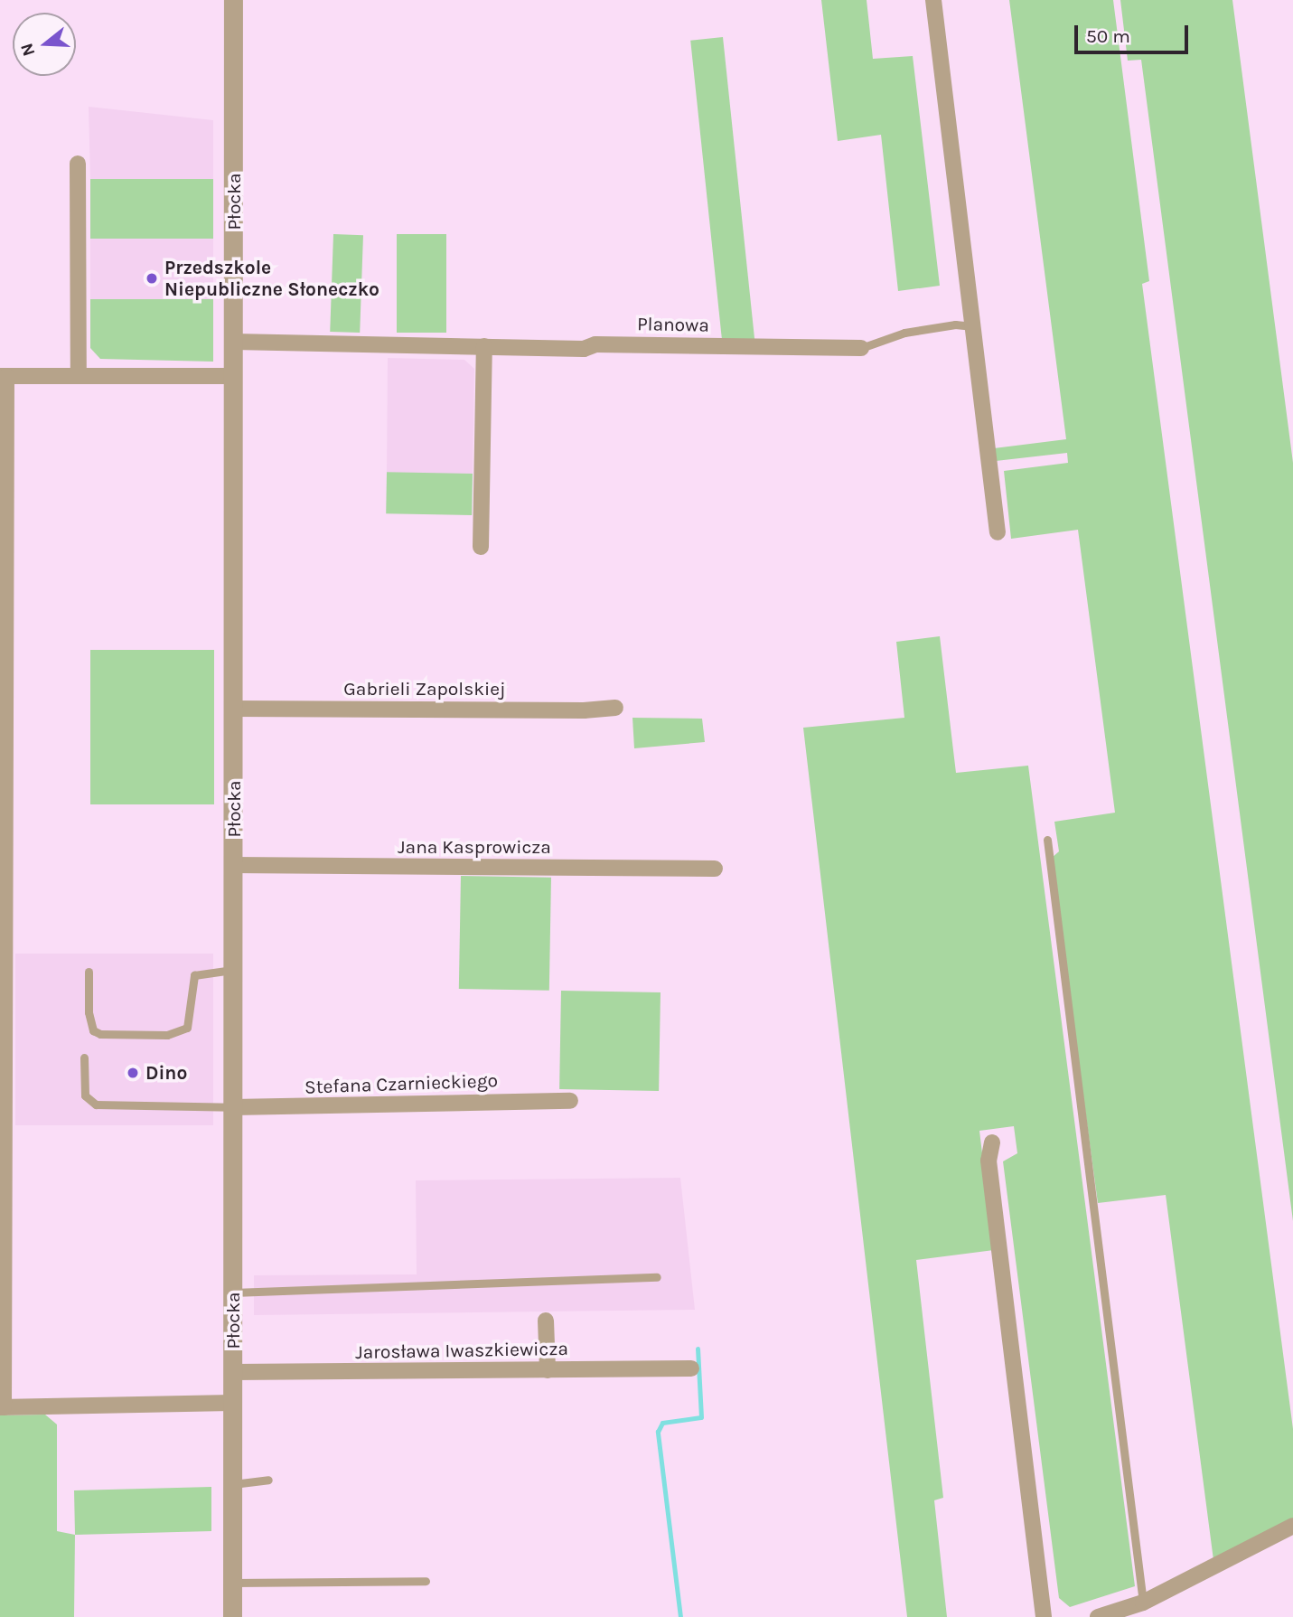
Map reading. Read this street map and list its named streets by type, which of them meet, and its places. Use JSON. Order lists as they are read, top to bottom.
{
  "streets": {
    "street": [
      "Płocka",
      "Planowa",
      "Gabrieli Zapolskiej",
      "Jana Kasprowicza",
      "Stefana Czarnieckiego",
      "Jarosława Iwaszkiewicza"
    ]
  },
  "crossings": [
    ["Płocka", "Planowa"],
    ["Płocka", "Gabrieli Zapolskiej"],
    ["Płocka", "Jana Kasprowicza"],
    ["Płocka", "Stefana Czarnieckiego"],
    ["Płocka", "Jarosława Iwaszkiewicza"]
  ],
  "places": ["Przedszkole Niepubliczne Słoneczko", "Dino"],
  "scale_bar": "50 m",
  "north": "left"
}
